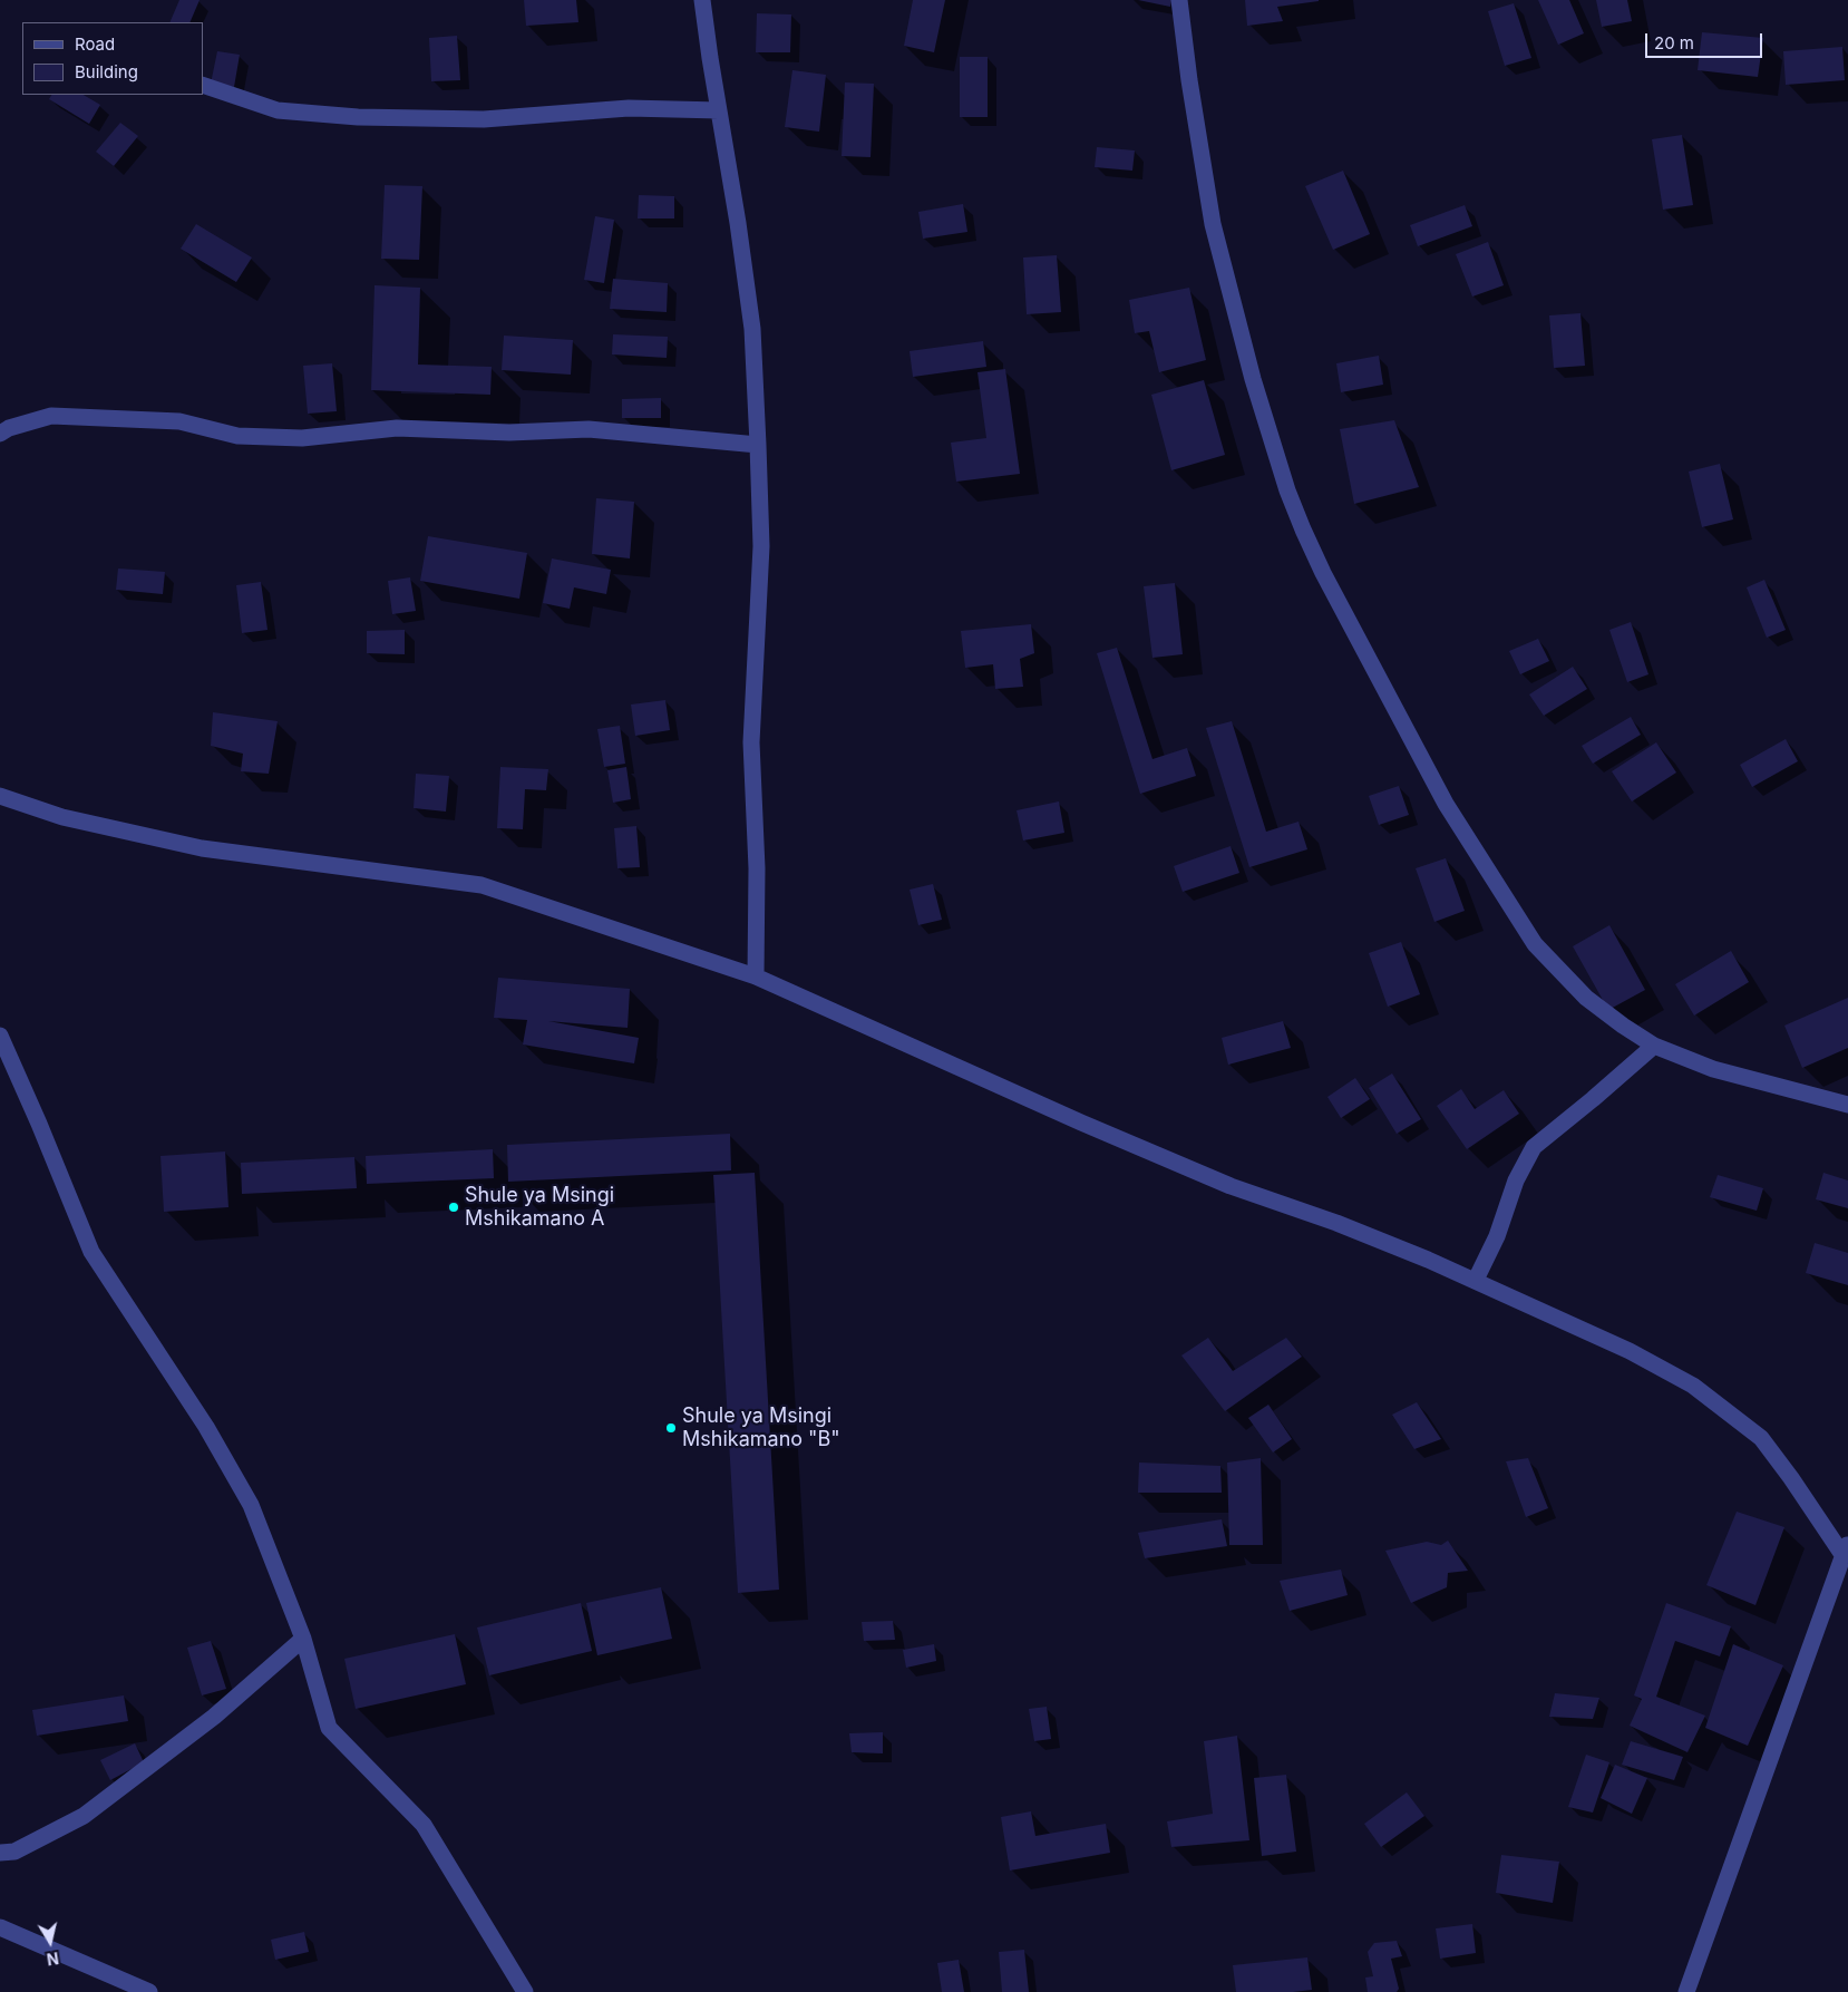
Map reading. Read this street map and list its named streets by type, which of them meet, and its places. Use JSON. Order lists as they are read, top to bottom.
{
  "places": ["Shule ya Msingi Mshikamano A", "Shule ya Msingi Mshikamano \"B\""],
  "legend": ["Road", "Building"],
  "scale_bar": "20 m",
  "north": "bottom"
}
